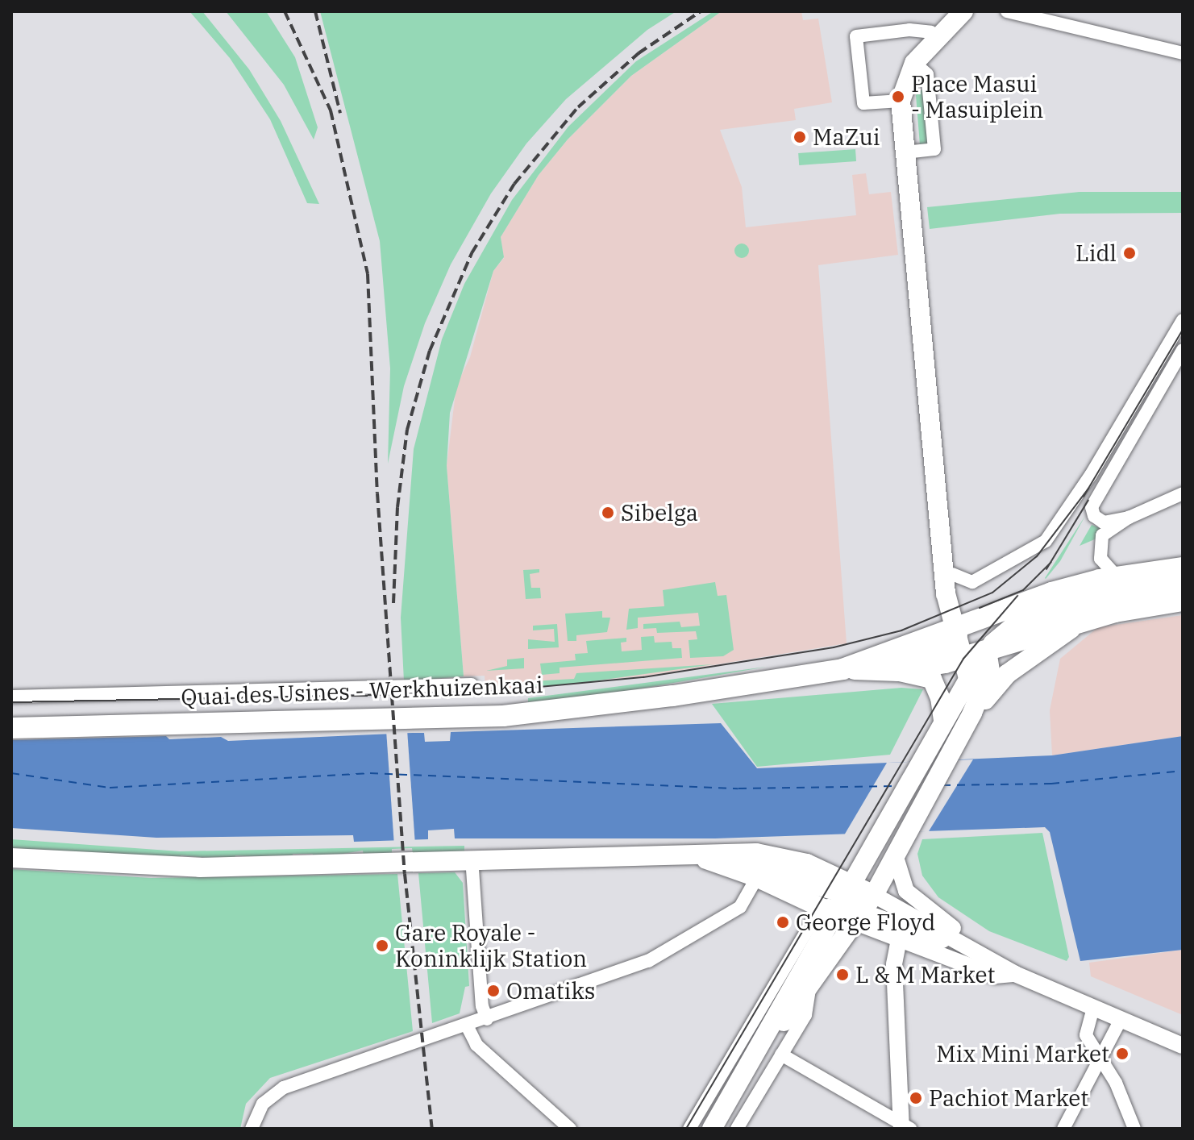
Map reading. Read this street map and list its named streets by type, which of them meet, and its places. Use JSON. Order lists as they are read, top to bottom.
{
  "streets": {
    "main road": ["Quai des Usines - Werkhuizenkaai"]
  },
  "places": [
    "Place Masui - Masuiplein",
    "MaZui",
    "Lidl",
    "Sibelga",
    "George Floyd",
    "Gare Royale - Koninklijk Station",
    "L & M Market",
    "Omatiks",
    "Mix Mini Market",
    "Pachiot Market"
  ]
}
